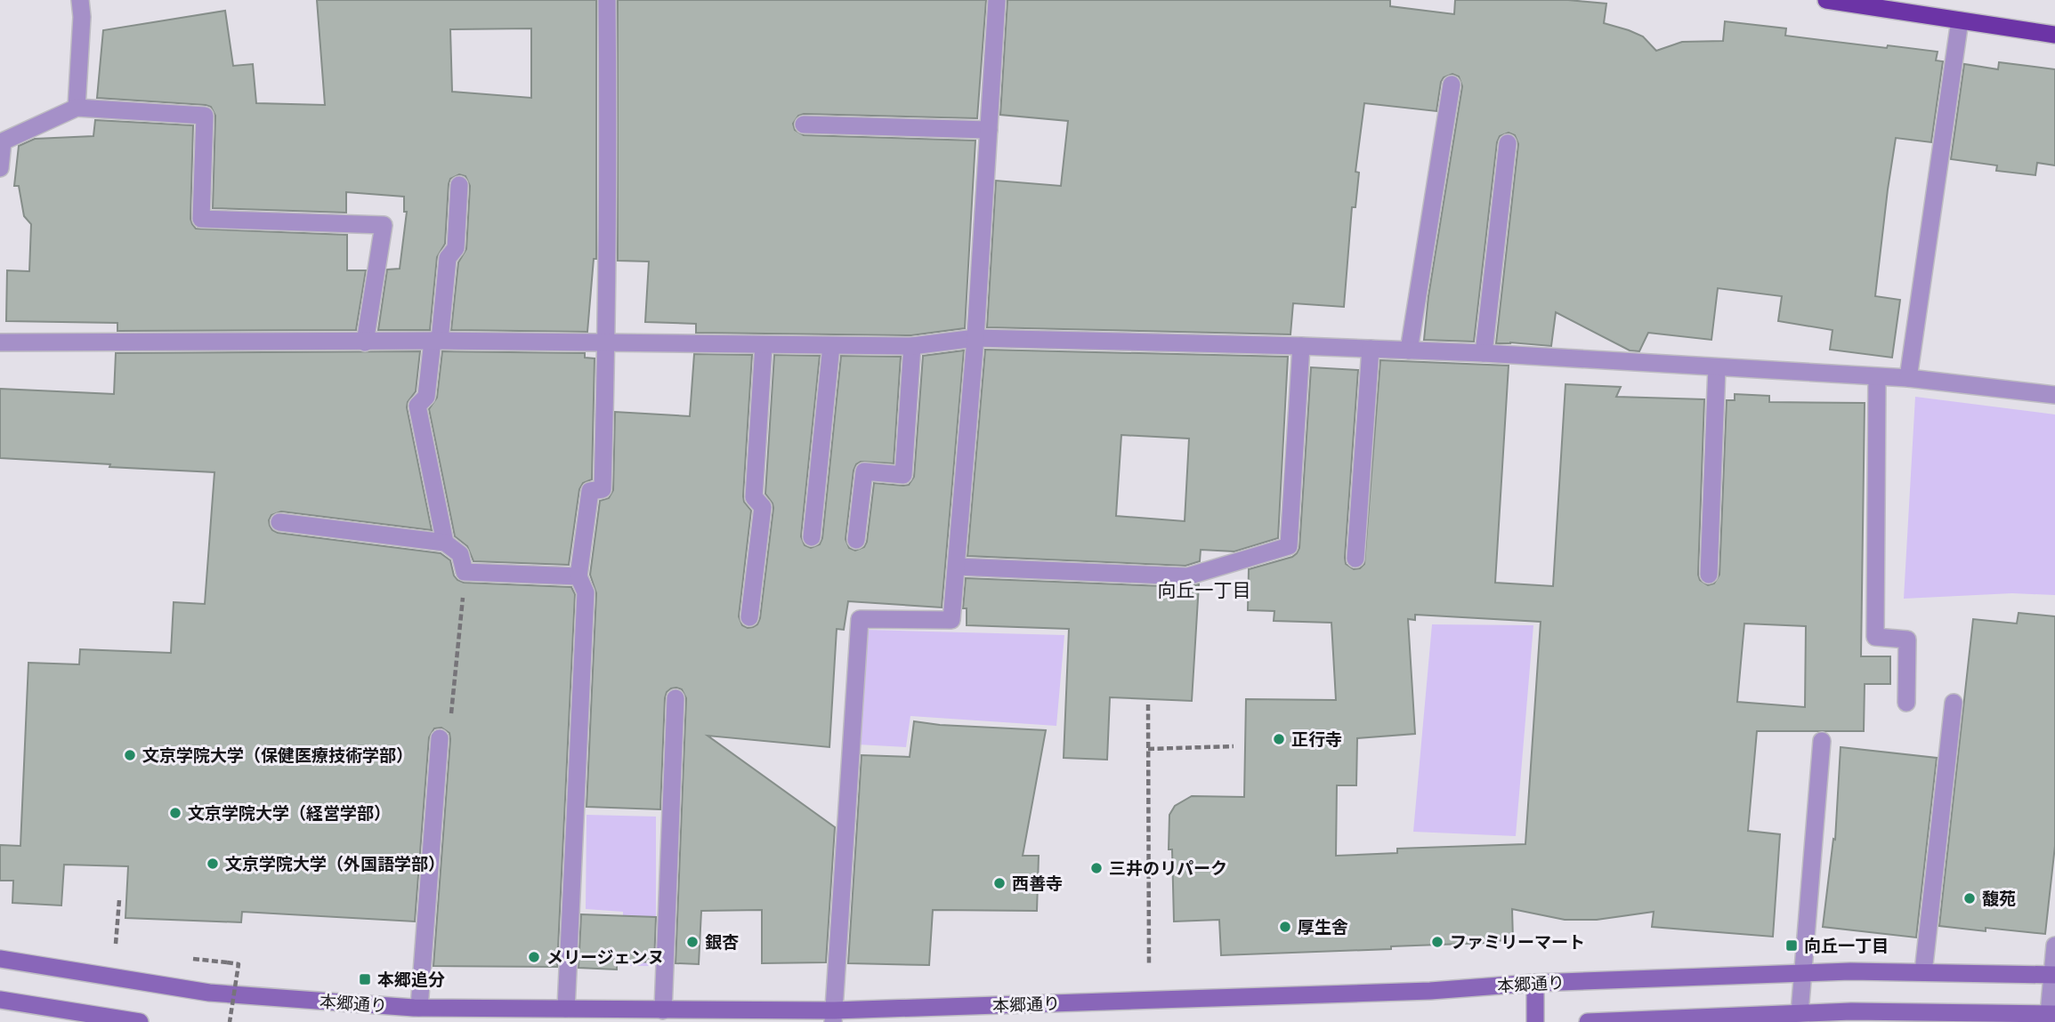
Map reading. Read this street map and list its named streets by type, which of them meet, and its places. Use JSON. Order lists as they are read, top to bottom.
{
  "streets": {
    "main road": ["本郷通り"]
  },
  "districts": ["向丘一丁目"],
  "places": {
    "other": [
      "正行寺",
      "文京学院大学（保健医療技術学部）",
      "文京学院大学（経営学部）",
      "文京学院大学（外国語学部）",
      "三井のリパーク",
      "西善寺",
      "馥苑",
      "厚生舎",
      "銀杏",
      "ファミリーマート",
      "メリージェンヌ"
    ],
    "transit": ["向丘一丁目", "本郷追分"]
  }
}
